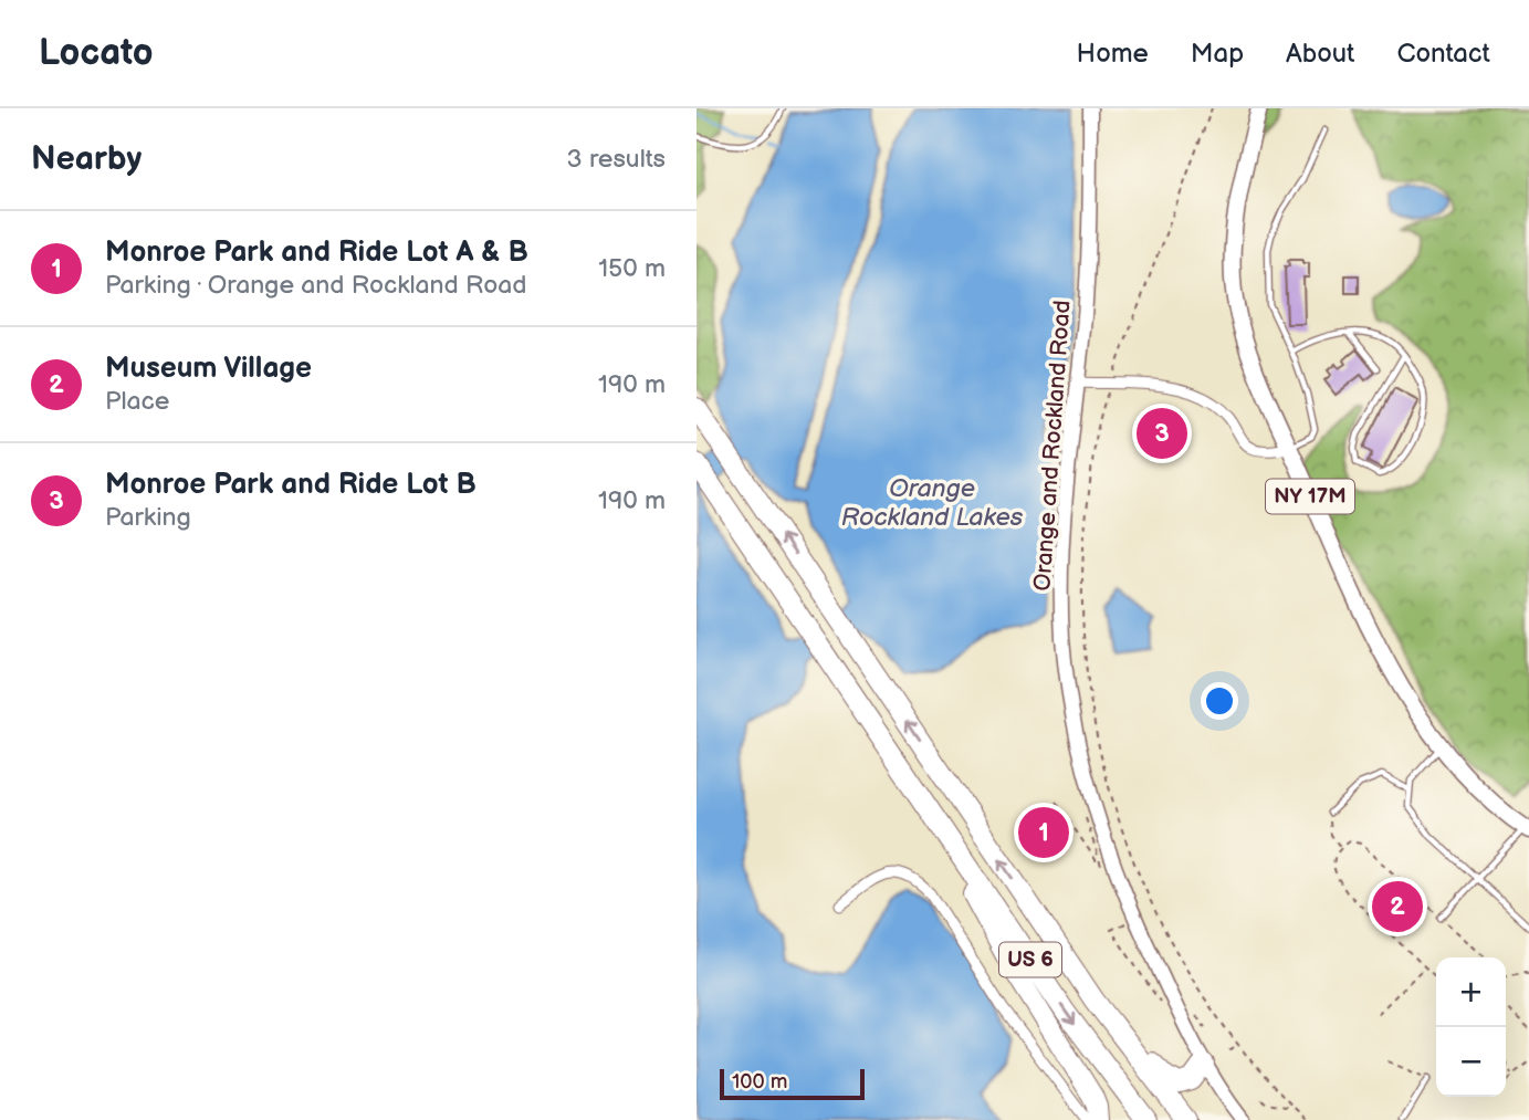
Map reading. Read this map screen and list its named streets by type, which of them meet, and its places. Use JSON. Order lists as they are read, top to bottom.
{
  "streets": {
    "highway": ["US 6"],
    "main road": ["NY 17M"],
    "street": ["Orange and Rockland Road"]
  },
  "water": ["Orange Rockland Lakes"],
  "scale_bar": "100 m",
  "page": {
    "header": "Locato",
    "nav": [
      "Home",
      "Map",
      "About",
      "Contact"
    ],
    "heading": ["Nearby", "3 results"],
    "list": [
      {
        "mark": "1",
        "name": "Monroe Park and Ride Lot A & B",
        "note": "Parking · Orange and Rockland Road",
        "value": "150 m"
      },
      {
        "mark": "2",
        "name": "Museum Village",
        "note": "Place",
        "value": "190 m"
      },
      {
        "mark": "3",
        "name": "Monroe Park and Ride Lot B",
        "note": "Parking",
        "value": "190 m"
      }
    ],
    "pins": ["3", "1", "2"],
    "map_buttons": ["+", "−"],
    "scale": "100 m"
  }
}
